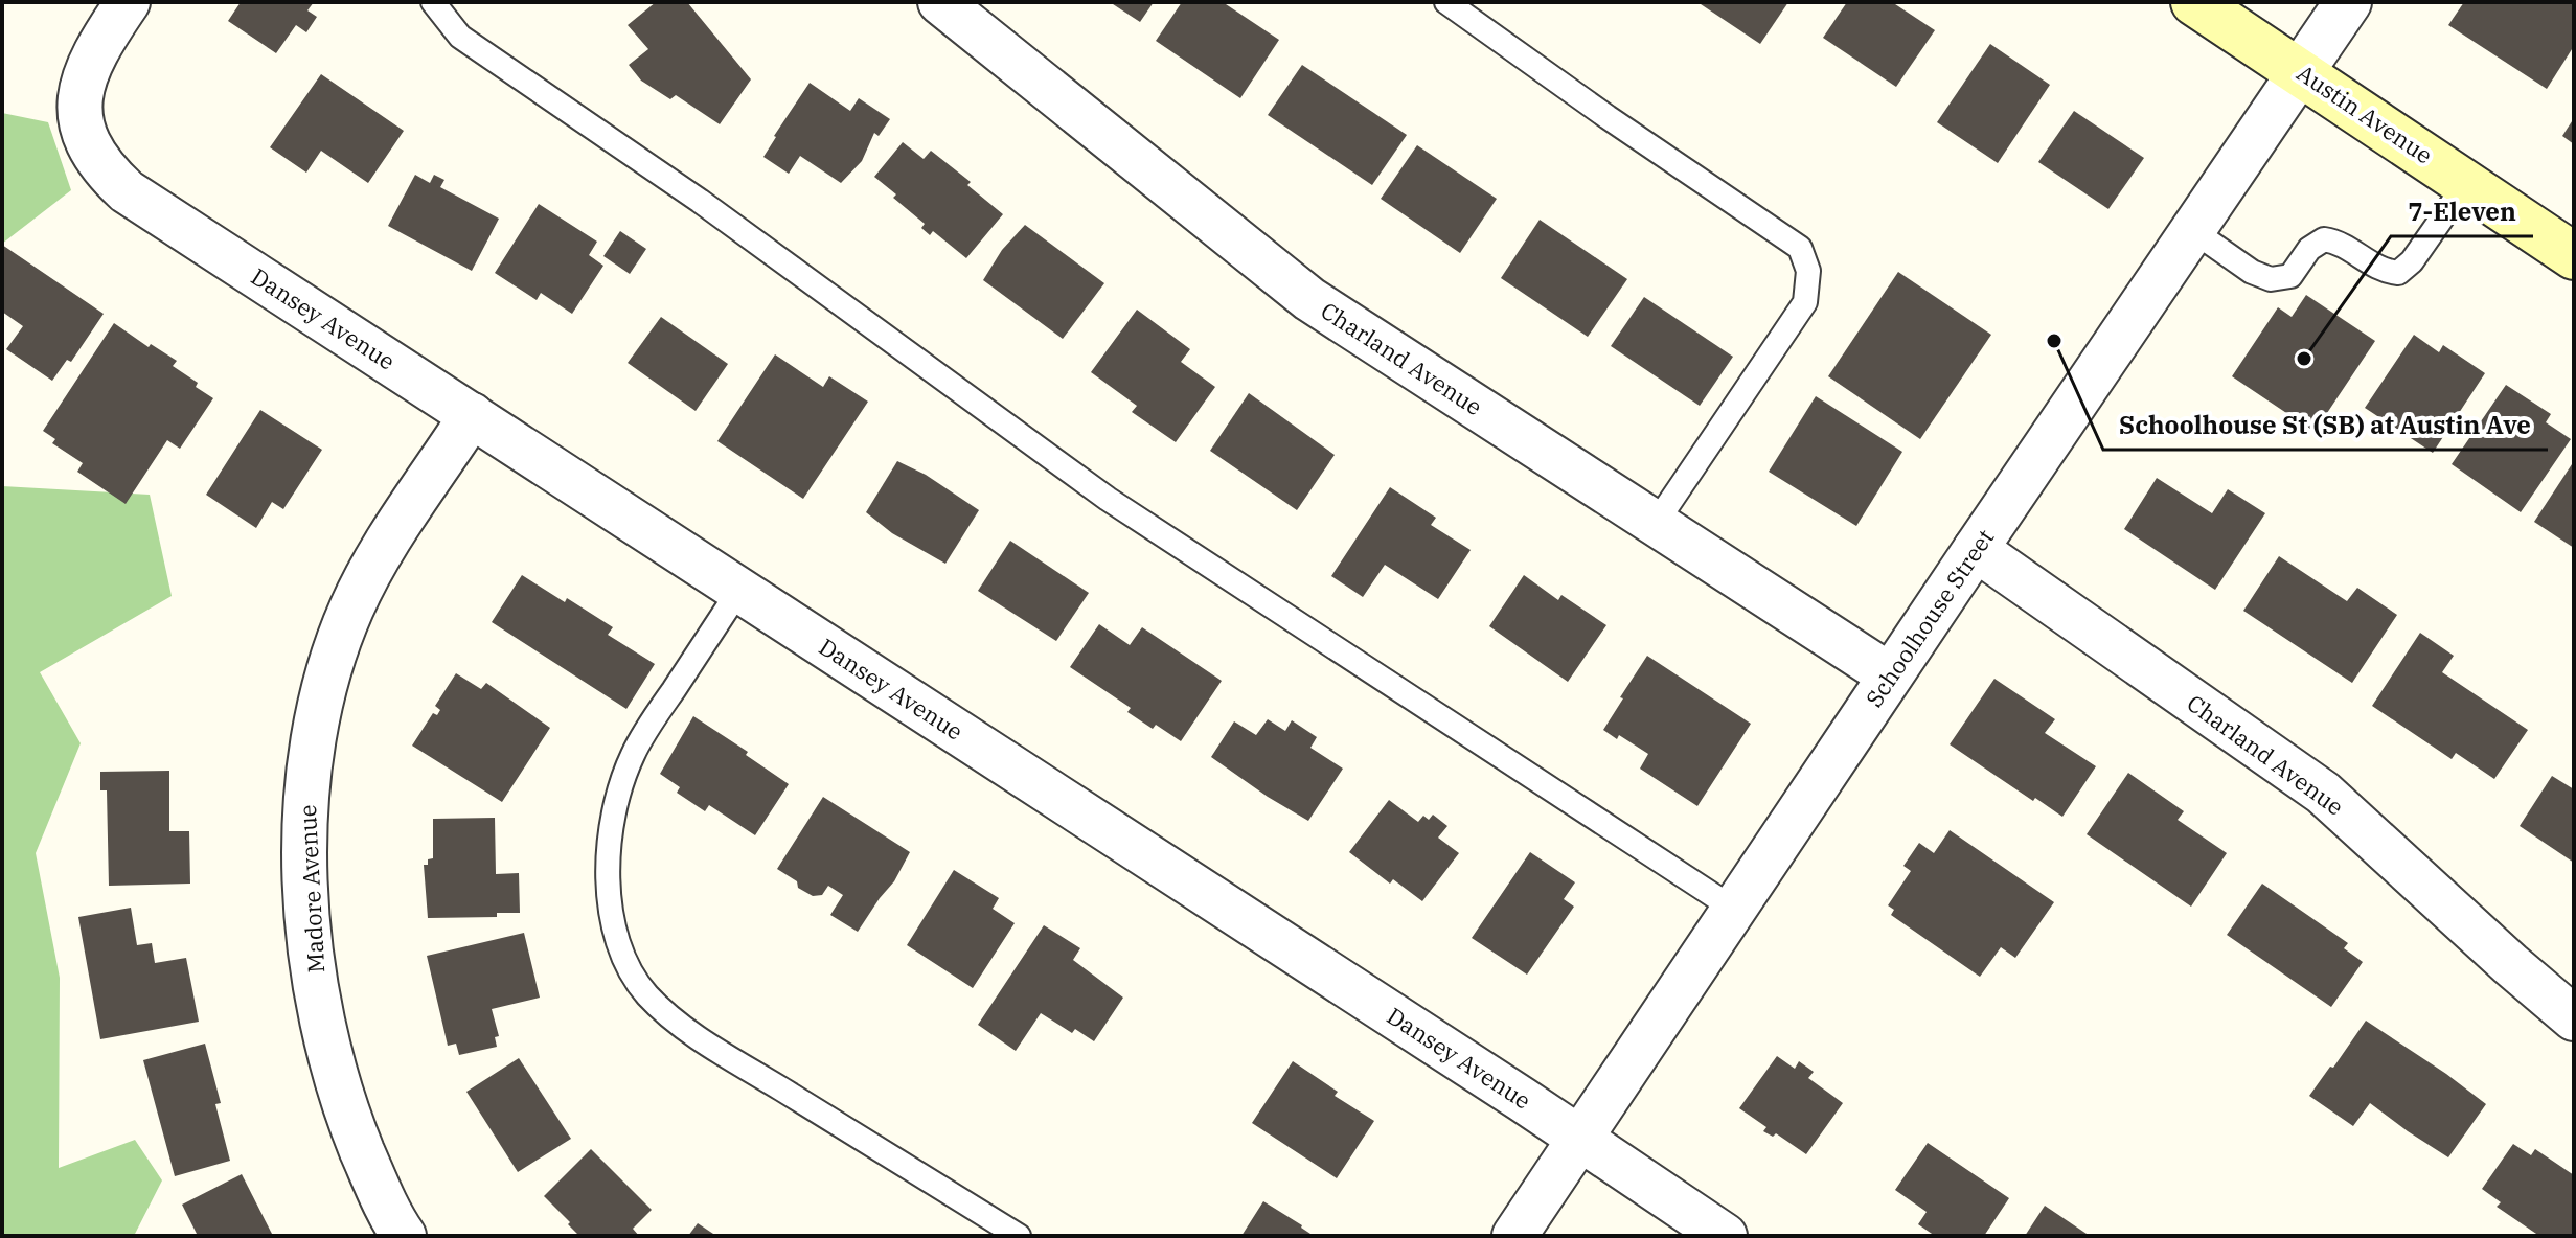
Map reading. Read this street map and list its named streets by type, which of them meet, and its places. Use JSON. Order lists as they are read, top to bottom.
{
  "streets": {
    "main road": ["Austin Avenue"],
    "street": [
      "Dansey Avenue",
      "Charland Avenue",
      "Schoolhouse Street",
      "Madore Avenue"
    ]
  },
  "crossings": [
    ["Austin Avenue", "Schoolhouse Street"],
    ["Dansey Avenue", "Schoolhouse Street"],
    ["Dansey Avenue", "Madore Avenue"],
    ["Charland Avenue", "Schoolhouse Street"]
  ],
  "places": ["Schoolhouse St (SB) at Austin Ave", "7-Eleven"]
}
